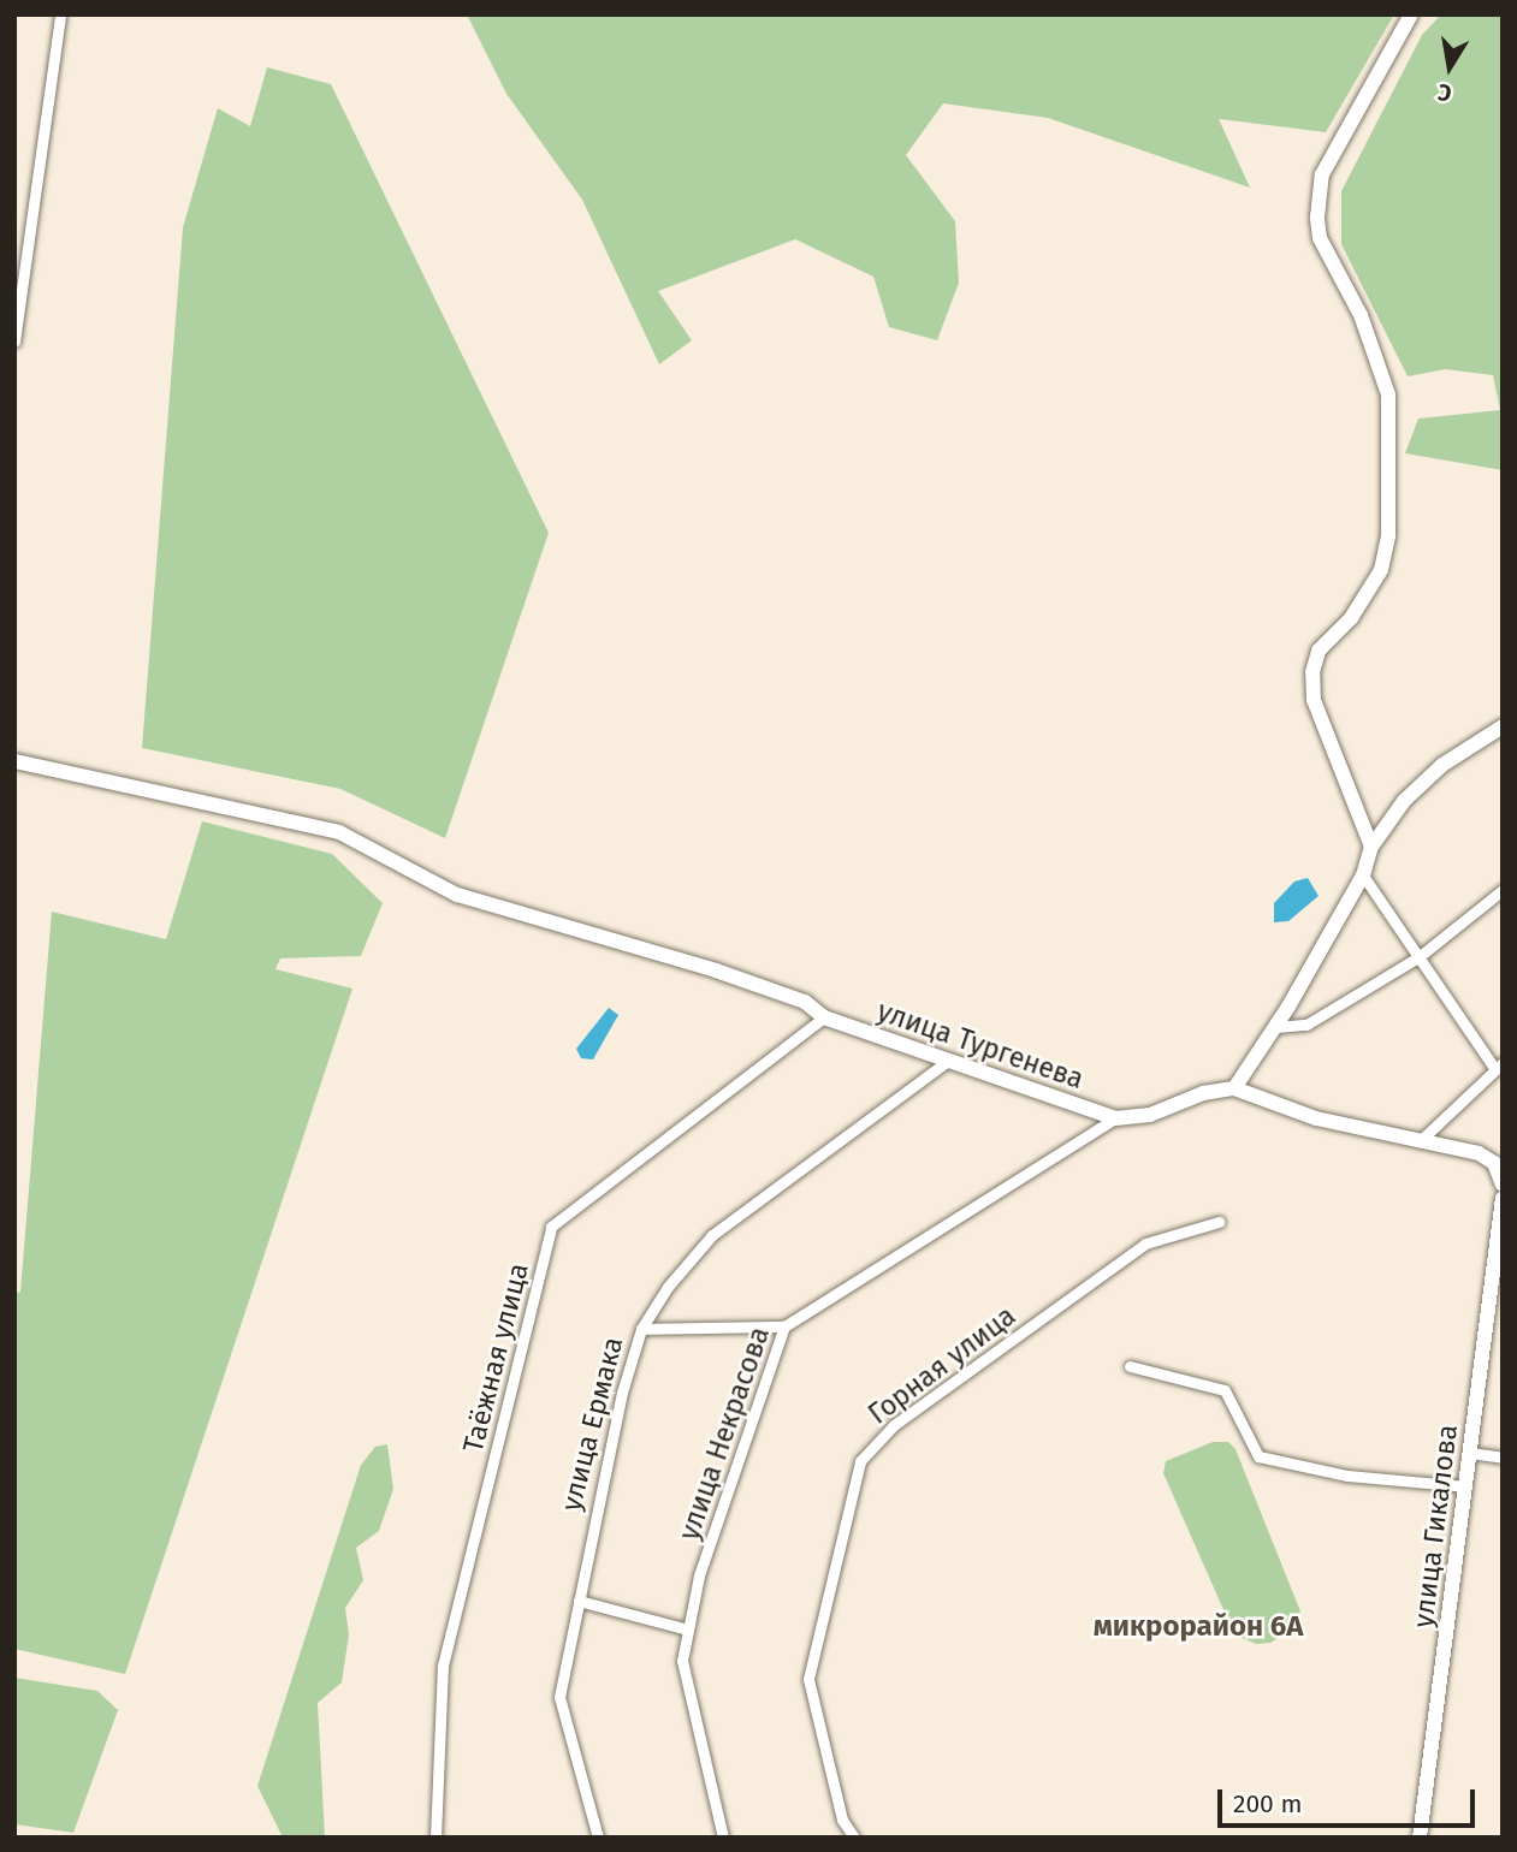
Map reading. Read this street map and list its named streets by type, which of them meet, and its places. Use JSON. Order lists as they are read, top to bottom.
{
  "streets": {
    "main road": ["улица Тургенева", "улица Гикалова"],
    "street": [
      "Таёжная улица",
      "Горная улица",
      "улица Ермака",
      "улица Некрасова"
    ]
  },
  "crossings": [
    ["улица Тургенева", "Таёжная улица"],
    ["улица Тургенева", "улица Ермака"],
    ["улица Тургенева", "улица Некрасова"]
  ],
  "districts": ["микрорайон 6А"],
  "scale_bar": "200 m",
  "north": "bottom"
}
